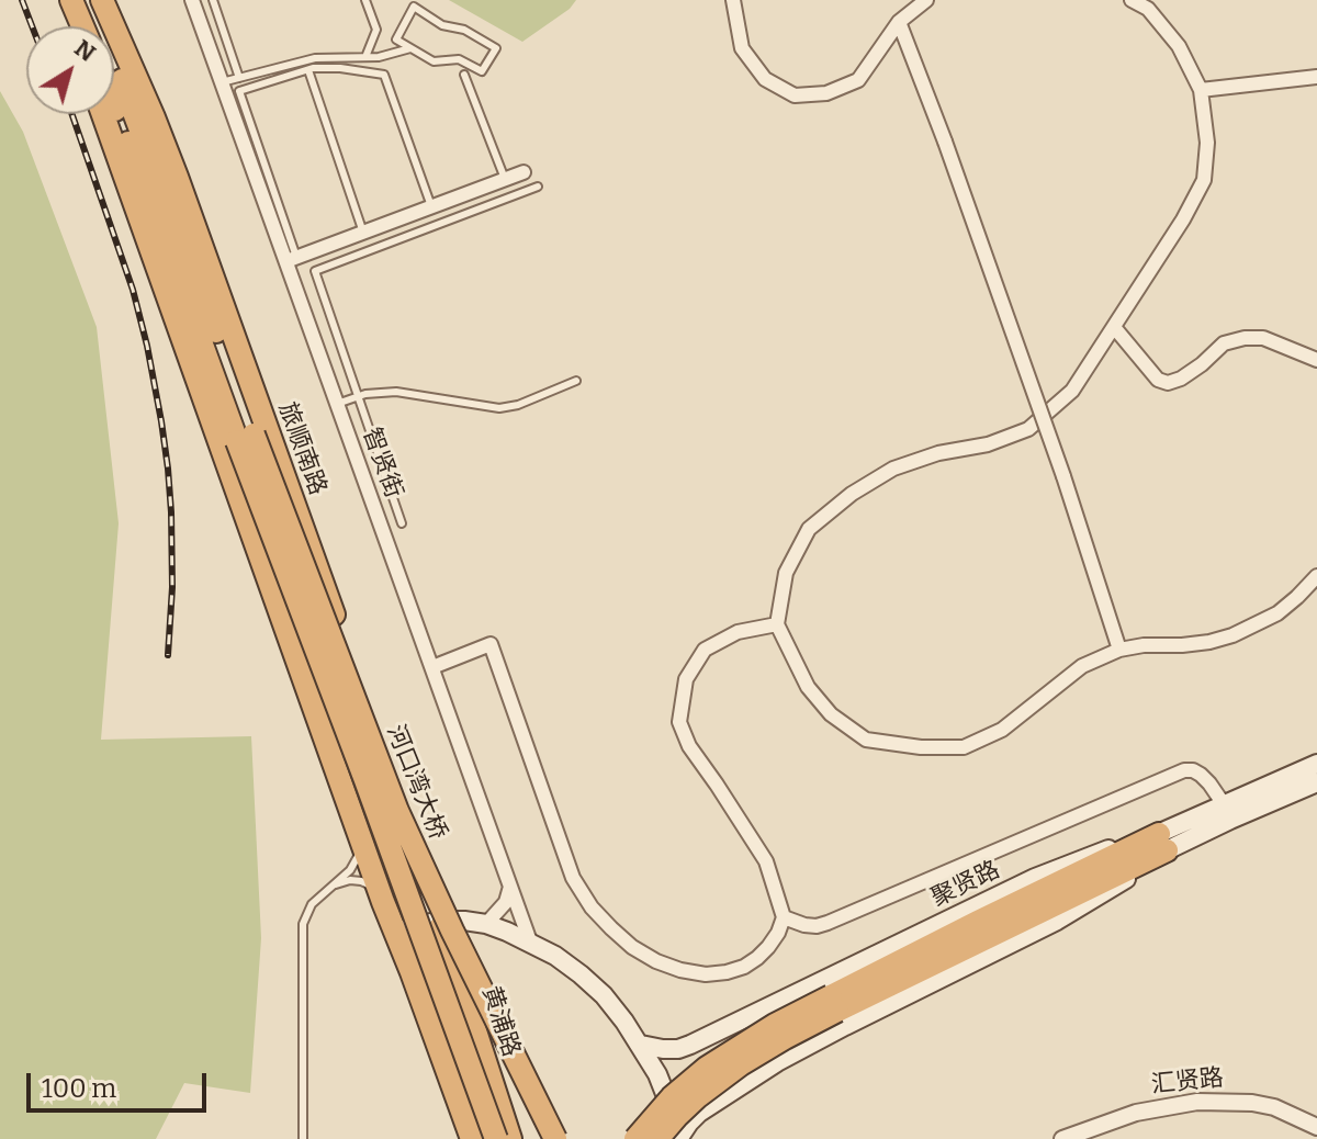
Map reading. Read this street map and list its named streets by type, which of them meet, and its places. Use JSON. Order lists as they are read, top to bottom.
{
  "streets": {
    "highway": ["旅顺南路", "河口湾大桥", "黄浦路"],
    "main road": ["聚贤路"],
    "street": ["智贤街", "汇贤路"]
  },
  "crossings": [
    ["旅顺南路", "聚贤路"],
    ["旅顺南路", "黄浦路"],
    ["智贤街", "聚贤路"],
    ["聚贤路", "黄浦路"]
  ],
  "scale_bar": "100 m",
  "north": "top right"
}
